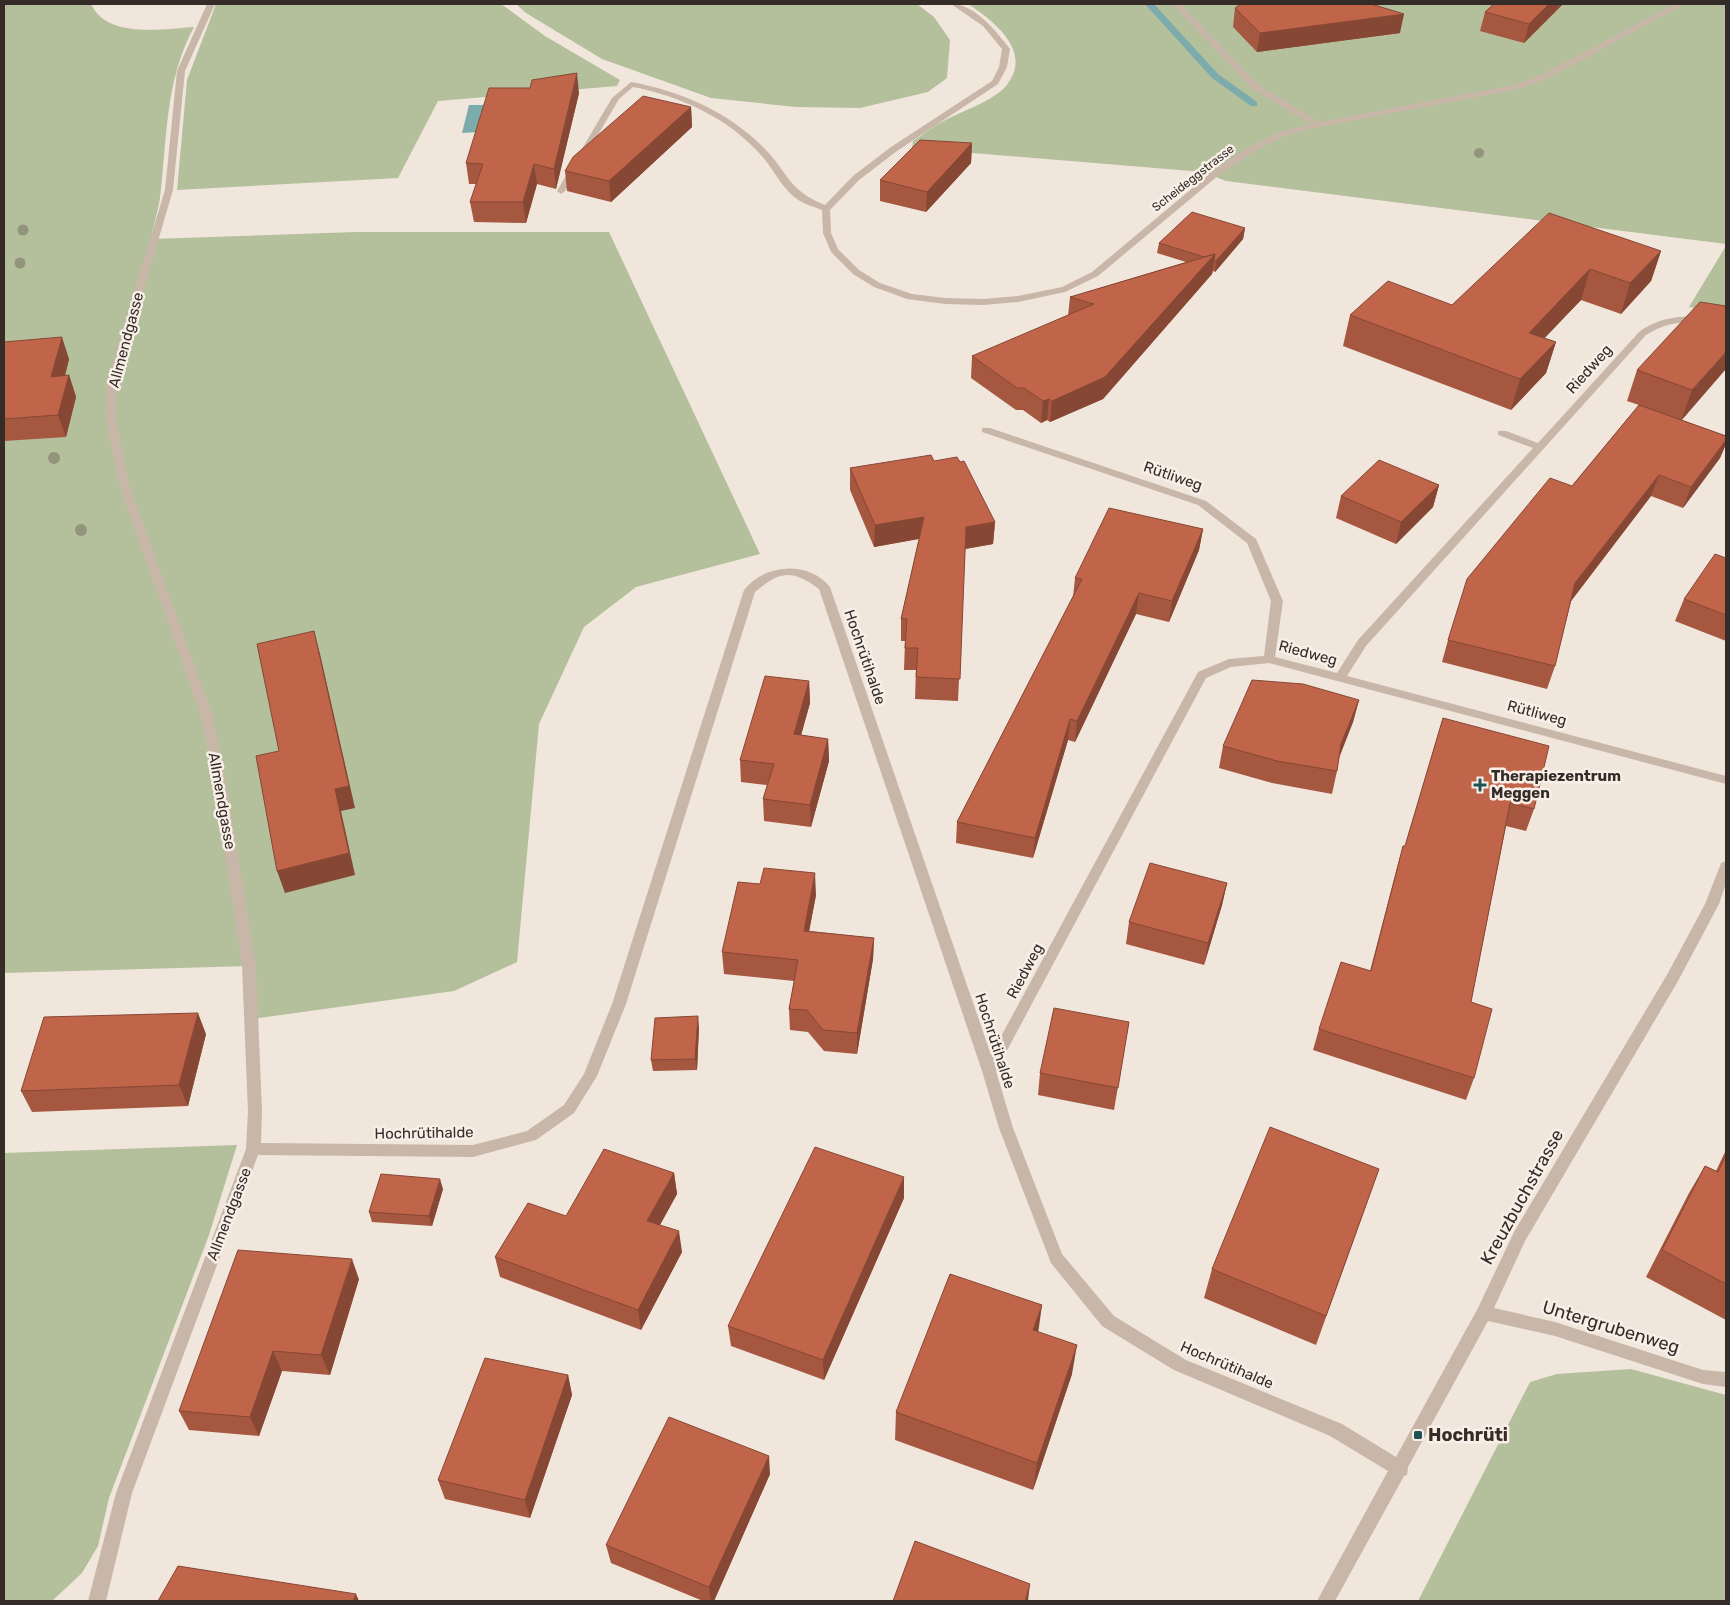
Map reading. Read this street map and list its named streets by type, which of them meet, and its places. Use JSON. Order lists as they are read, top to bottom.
{
  "streets": {
    "street": [
      "Scheideggstrasse",
      "Allmendgasse",
      "Riedweg",
      "Rütliweg",
      "Hochrütihalde",
      "Kreuzbuchstrasse",
      "Untergrubenweg"
    ]
  },
  "crossings": [
    ["Allmendgasse", "Hochrütihalde"],
    ["Riedweg", "Rütliweg"],
    ["Riedweg", "Hochrütihalde"],
    ["Hochrütihalde", "Kreuzbuchstrasse"],
    ["Kreuzbuchstrasse", "Untergrubenweg"]
  ],
  "places": {
    "health": ["Therapiezentrum Meggen"],
    "transit": ["Hochrüti"]
  }
}
